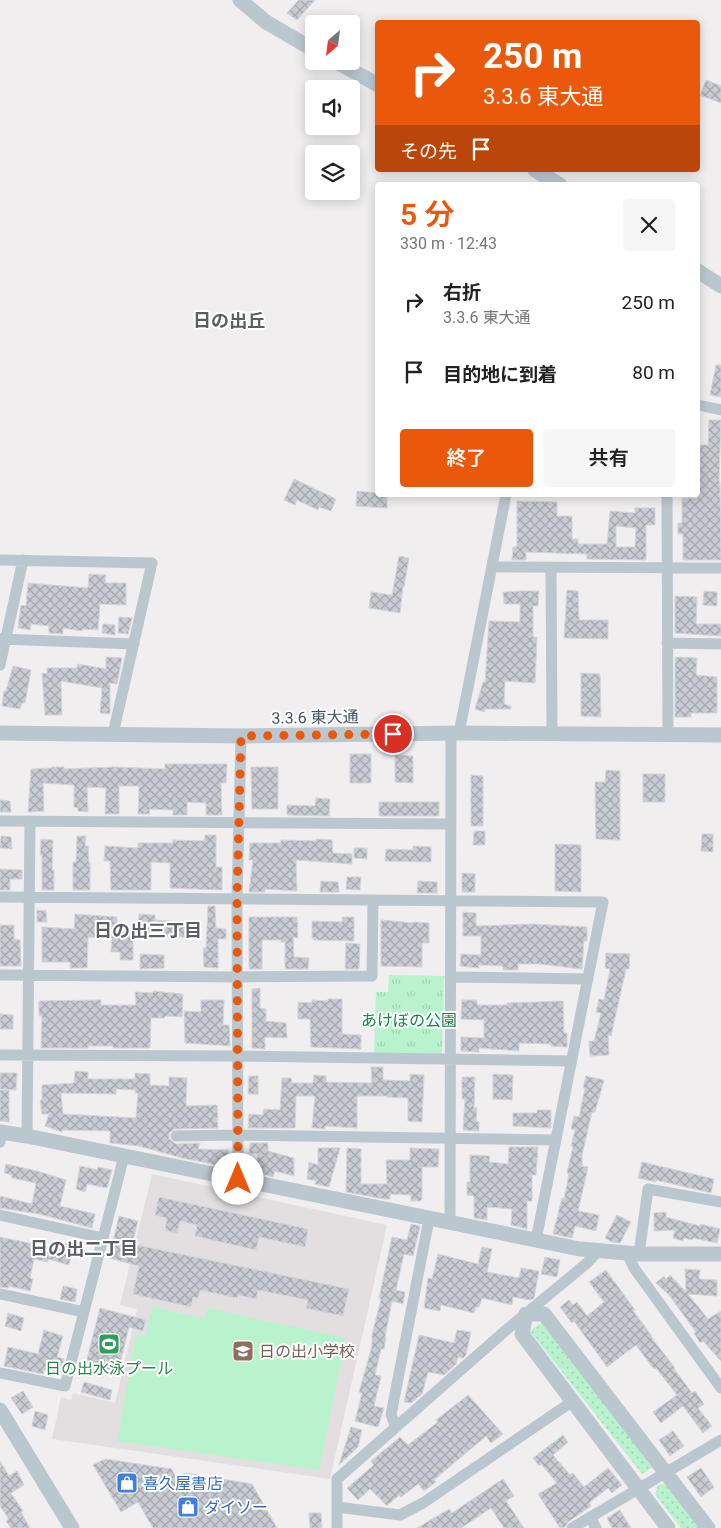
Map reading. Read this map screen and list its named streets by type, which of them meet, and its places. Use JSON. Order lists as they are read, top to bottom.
{
  "streets": {
    "street": ["3.3.6 東大通"]
  },
  "districts": ["日の出丘", "日の出三丁目", "日の出二丁目"],
  "parks": ["あけぼの公園"],
  "places": {
    "sports": ["日の出水泳プール"],
    "school or university": ["日の出小学校"],
    "shop": ["喜久屋書店", "ダイソー"]
  },
  "north": "bottom left",
  "page": {
    "turn": ["250 m", "3.3.6 東大通"],
    "then": "その先",
    "heading": ["5 分", "330 m · 12:43"],
    "list": [
      {
        "name": "右折",
        "note": "3.3.6 東大通",
        "value": "250 m"
      },
      {
        "name": "目的地に到着",
        "value": "80 m"
      }
    ],
    "buttons": ["終了", "共有"]
  }
}
